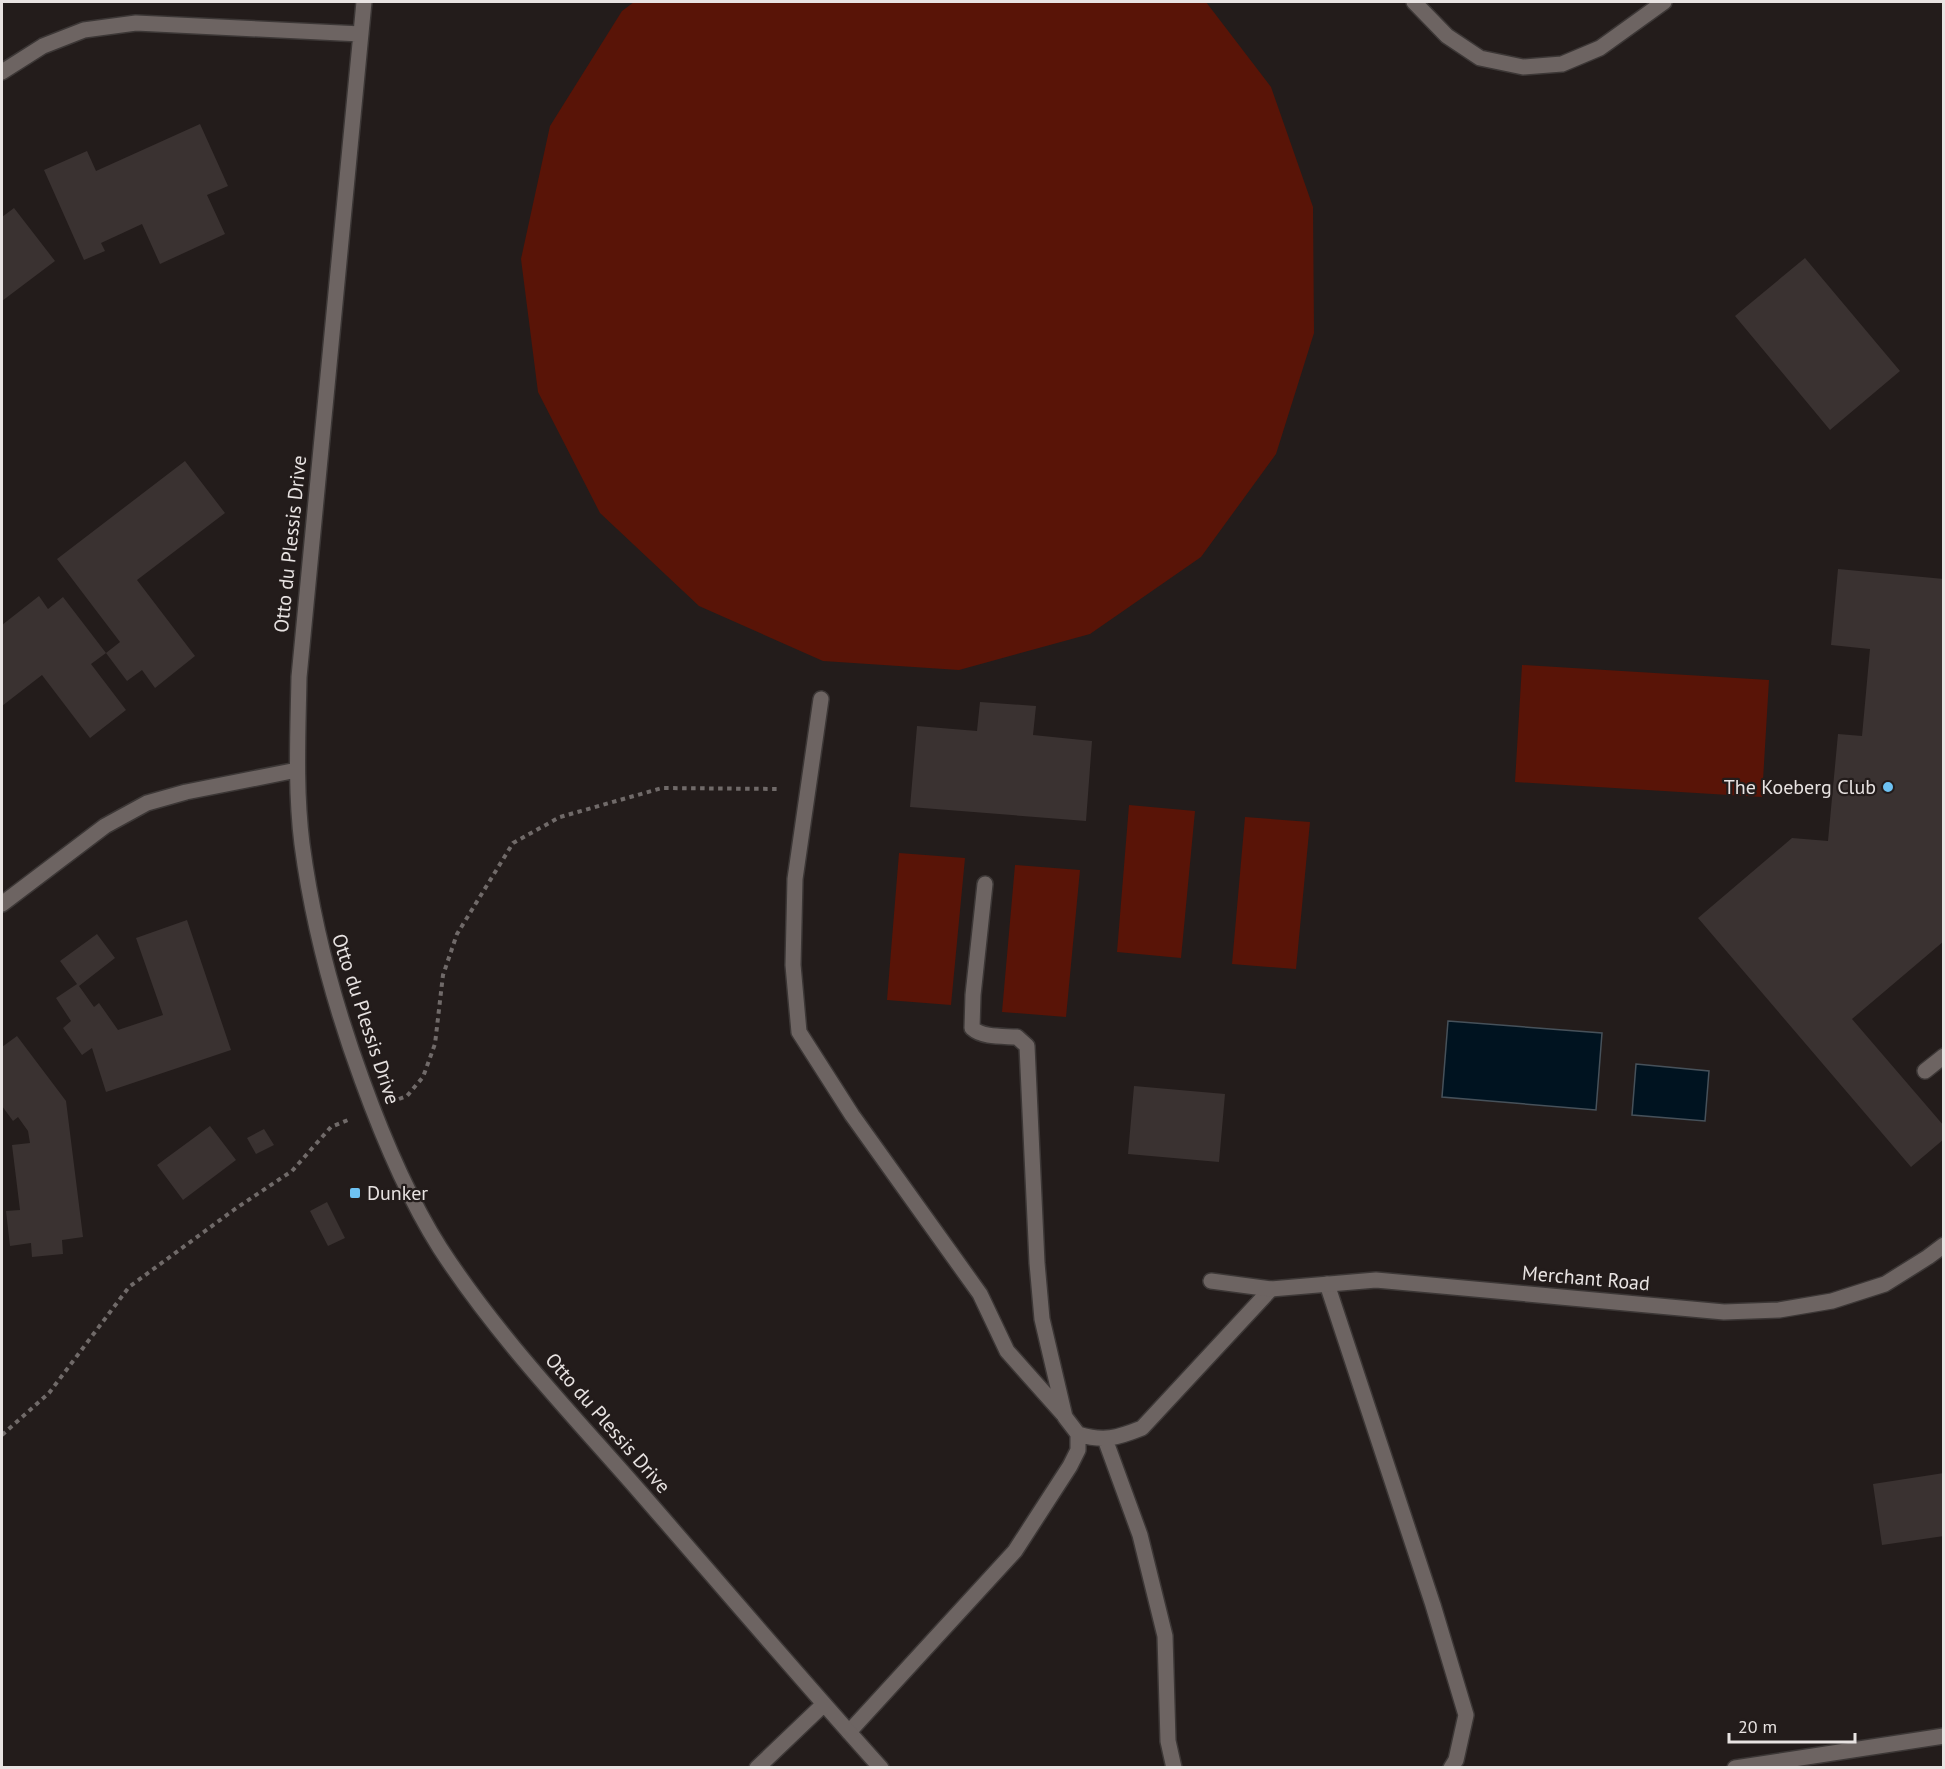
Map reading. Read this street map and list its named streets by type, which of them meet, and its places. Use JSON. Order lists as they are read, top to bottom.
{
  "streets": {
    "street": ["Otto du Plessis Drive", "Merchant Road"]
  },
  "places": {
    "other": ["The Koeberg Club"],
    "transit": ["Dunker"]
  },
  "scale_bar": "20 m"
}
